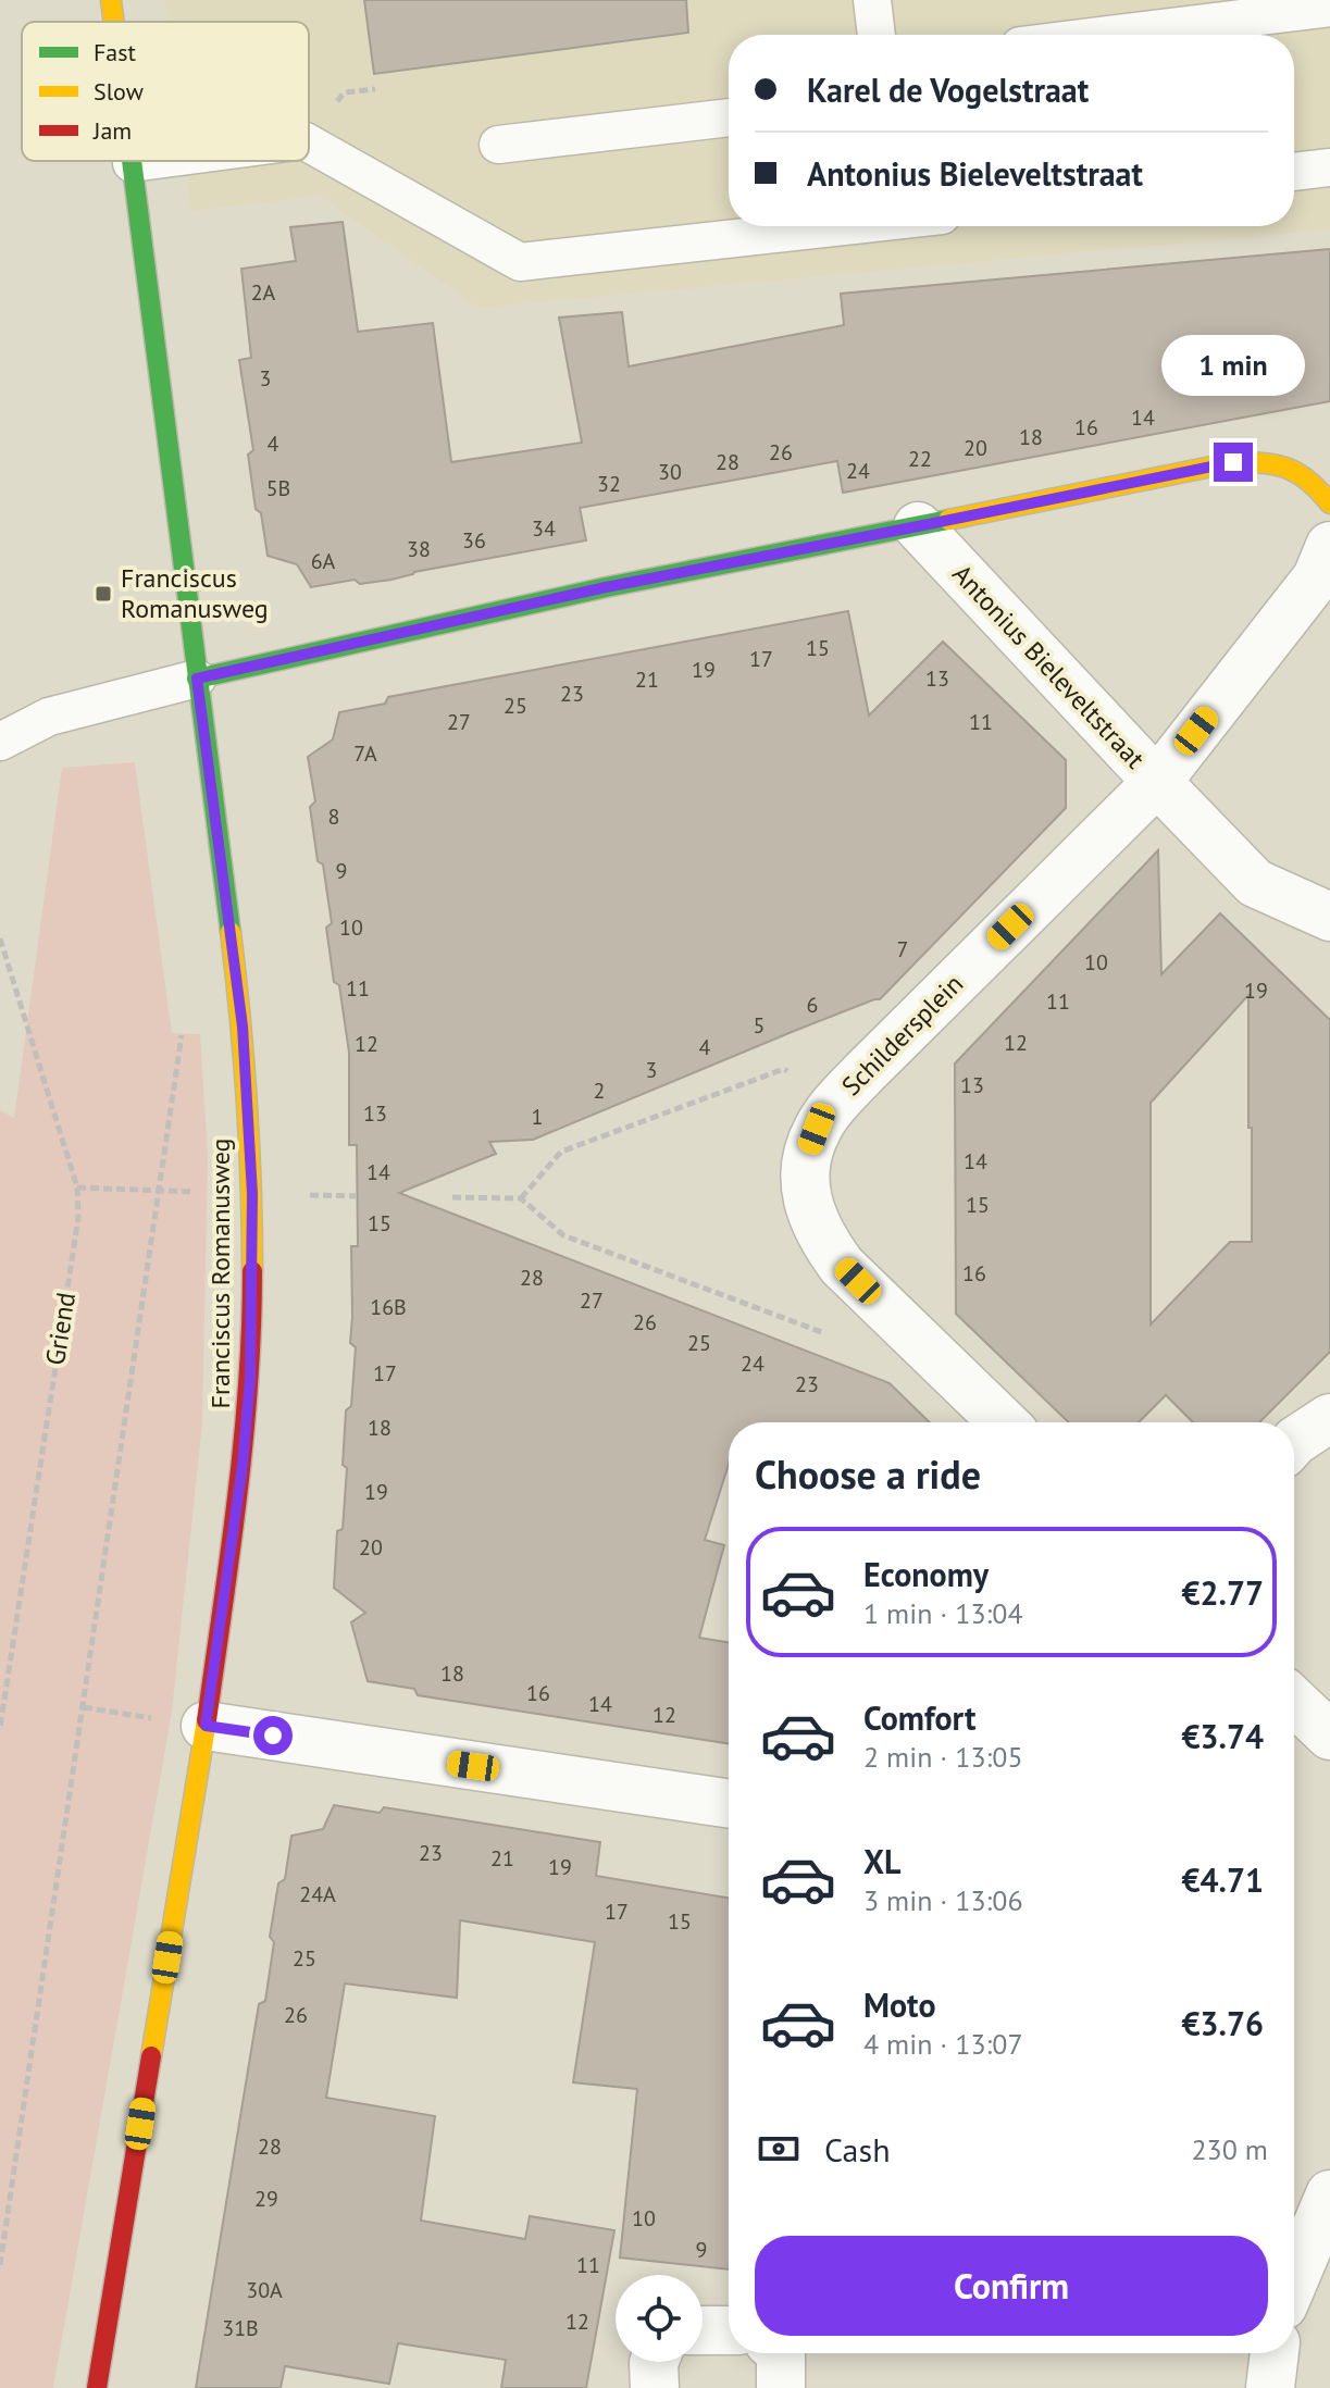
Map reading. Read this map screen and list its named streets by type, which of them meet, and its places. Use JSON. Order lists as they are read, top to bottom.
{
  "streets": {
    "street": ["Antonius Bieleveltstraat", "Schildersplein", "Franciscus Romanusweg"],
    "path": ["Griend"]
  },
  "crossings": [
    ["Antonius Bieleveltstraat", "Schildersplein"]
  ],
  "places": {
    "transit": ["Franciscus Romanusweg"]
  },
  "house_numbers": [
    "2A",
    "3",
    "14",
    "16",
    "18",
    "4",
    "20",
    "26",
    "22",
    "28",
    "24",
    "30",
    "32",
    "5B",
    "34",
    "36",
    "38",
    "6A",
    "15",
    "17",
    "19",
    "13",
    "21",
    "23",
    "25",
    "27",
    "11",
    "7A",
    "8",
    "9",
    "10",
    "7",
    "10",
    "11",
    "19",
    "11",
    "6",
    "5",
    "12",
    "12",
    "4",
    "3",
    "13",
    "2",
    "13",
    "1",
    "14",
    "14",
    "15",
    "15",
    "16",
    "28",
    "27",
    "16B",
    "26",
    "25",
    "24",
    "17",
    "23",
    "18",
    "19",
    "20",
    "18",
    "16",
    "14",
    "12",
    "23",
    "21",
    "19",
    "24A",
    "17",
    "15",
    "25",
    "26",
    "28",
    "29",
    "10",
    "9",
    "11",
    "30A",
    "12",
    "31B"
  ],
  "legend": ["Fast", "Slow", "Jam"],
  "page": {
    "banner": ["Karel de Vogelstraat", "Antonius Bieleveltstraat"],
    "bubble": "1 min",
    "heading": "Choose a ride",
    "list": [
      {
        "name": "Economy",
        "note": "1 min · 13:04",
        "value": "€2.77"
      },
      {
        "name": "Comfort",
        "note": "2 min · 13:05",
        "value": "€3.74"
      },
      {
        "name": "XL",
        "note": "3 min · 13:06",
        "value": "€4.71"
      },
      {
        "name": "Moto",
        "note": "4 min · 13:07",
        "value": "€3.76"
      }
    ],
    "pay": ["Cash", "230 m"],
    "buttons": "Confirm"
  }
}
